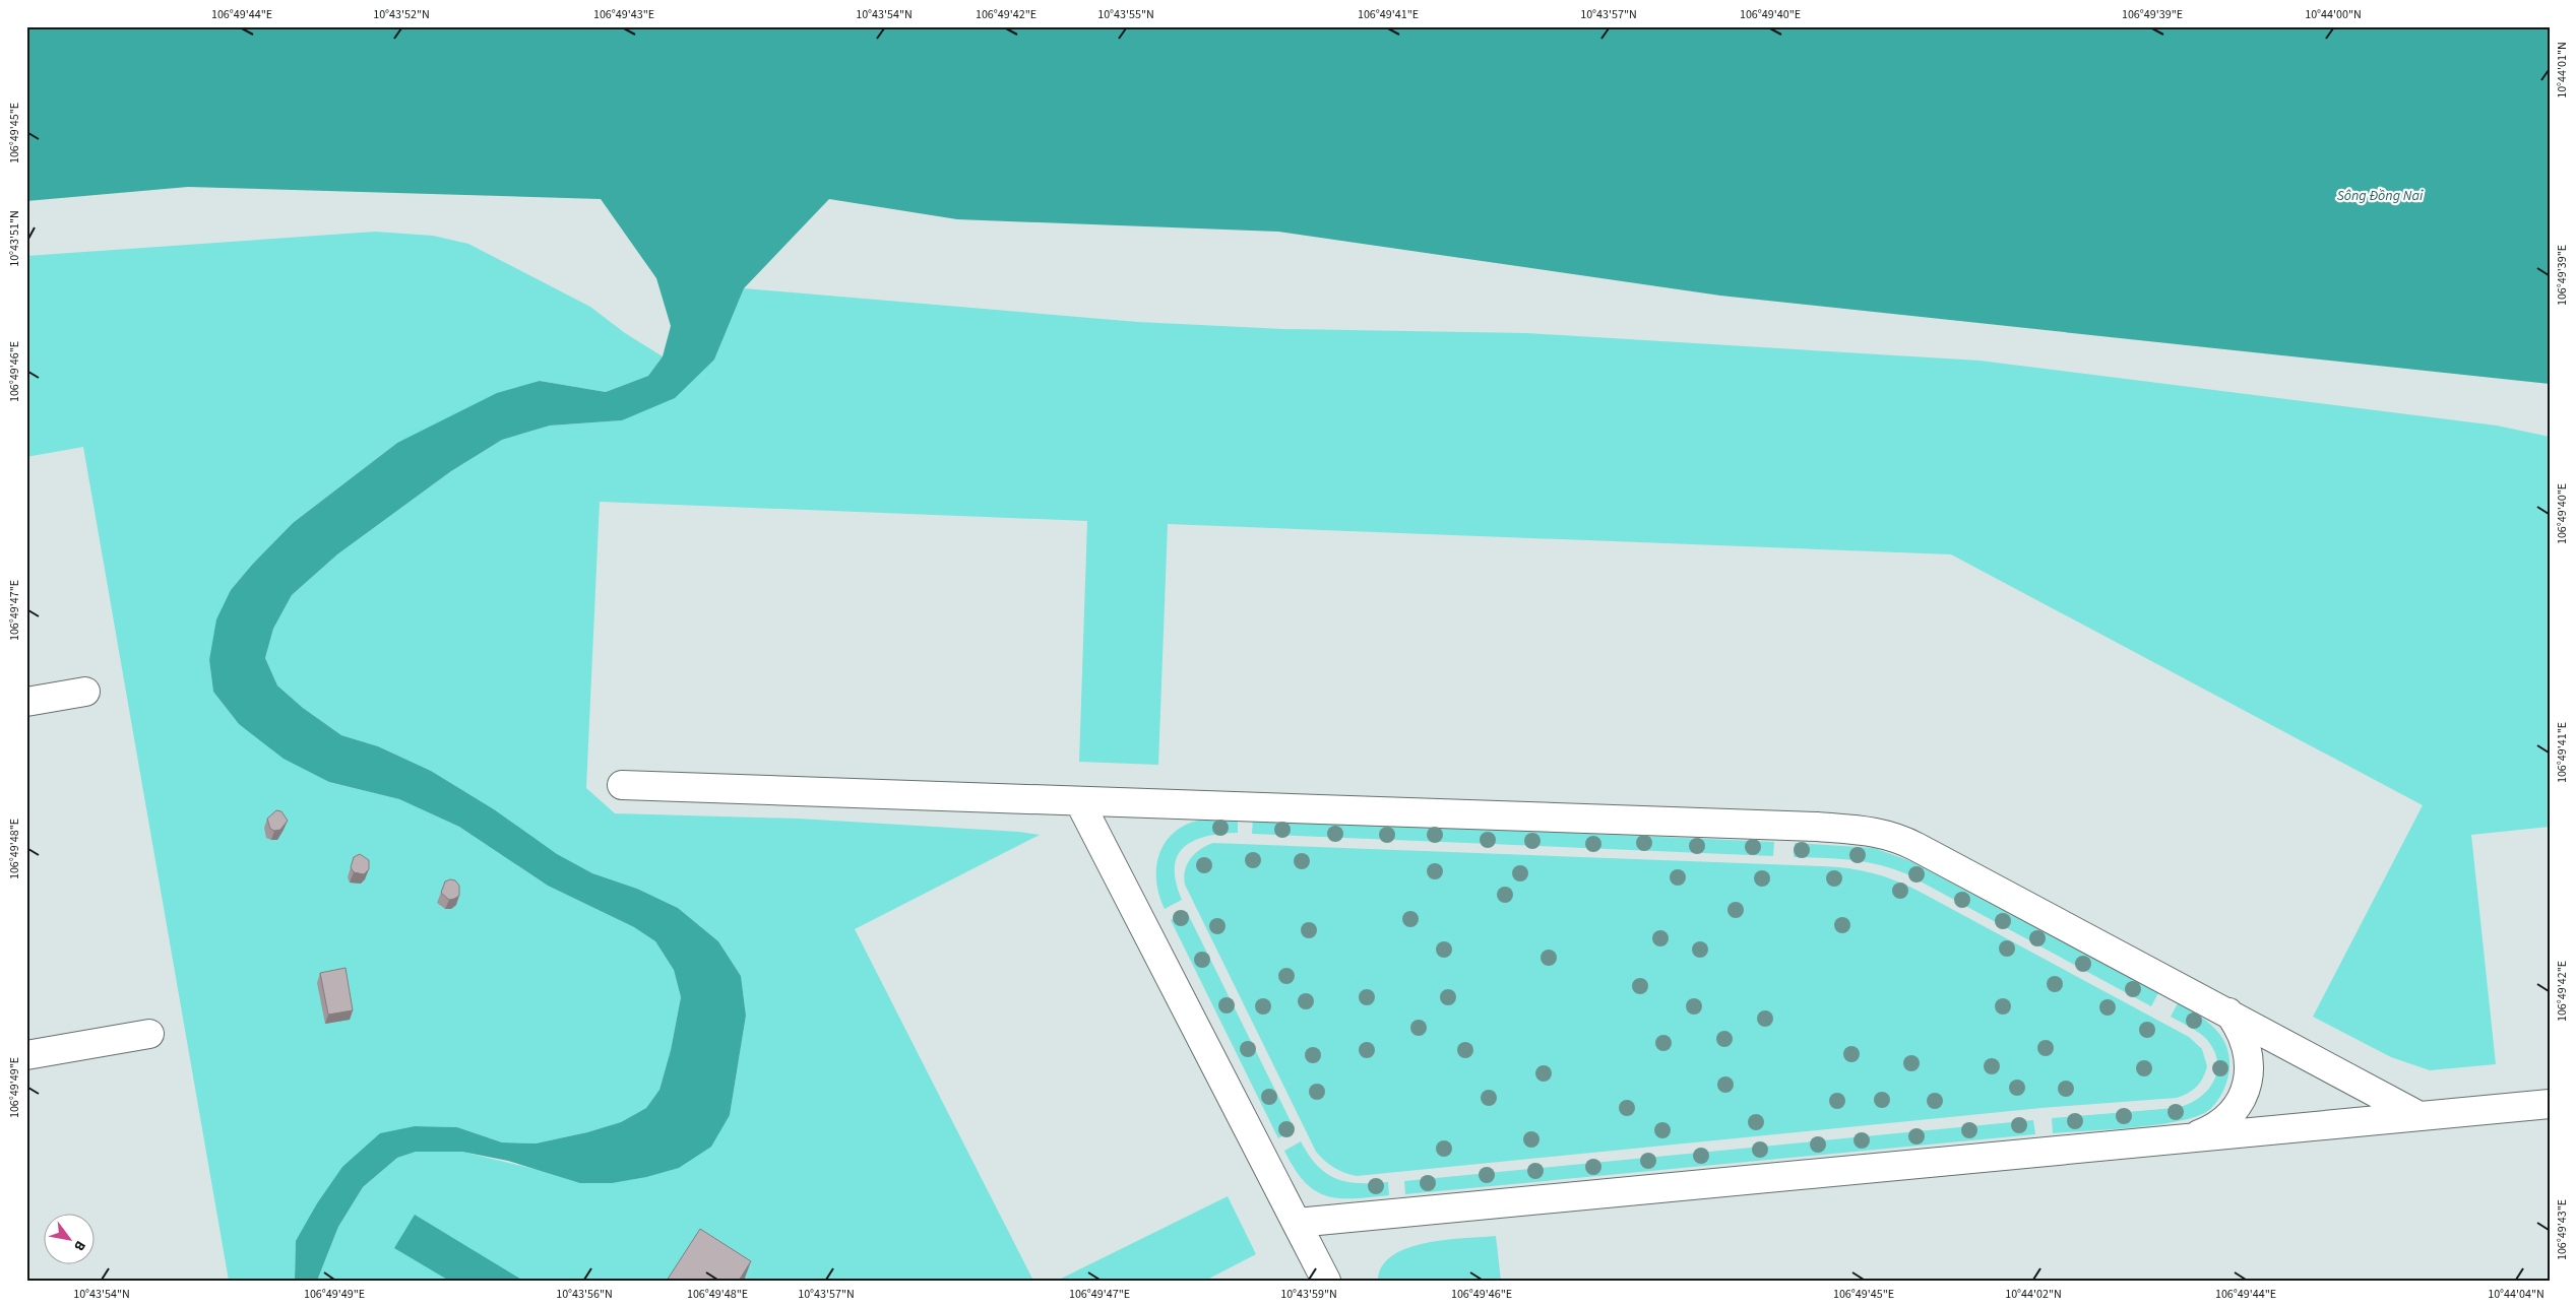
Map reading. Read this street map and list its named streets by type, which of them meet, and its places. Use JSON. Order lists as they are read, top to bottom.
{
  "water": ["Sông Đồng Nai"],
  "north": "bottom right",
  "coordinates": [
    "106°49'44\"E",
    "10°43'52\"N",
    "106°49'43\"E",
    "10°43'54\"N",
    "106°49'42\"E",
    "10°43'55\"N",
    "106°49'41\"E",
    "10°43'57\"N",
    "106°49'40\"E",
    "106°49'39\"E",
    "10°44'00\"N",
    "10°44'01\"N",
    "106°49'45\"E",
    "10°43'51\"N",
    "106°49'46\"E",
    "106°49'47\"E",
    "106°49'48\"E",
    "106°49'49\"E",
    "10°43'56\"N",
    "10°43'59\"N",
    "10°44'02\"N",
    "10°44'04\"N"
  ]
}
